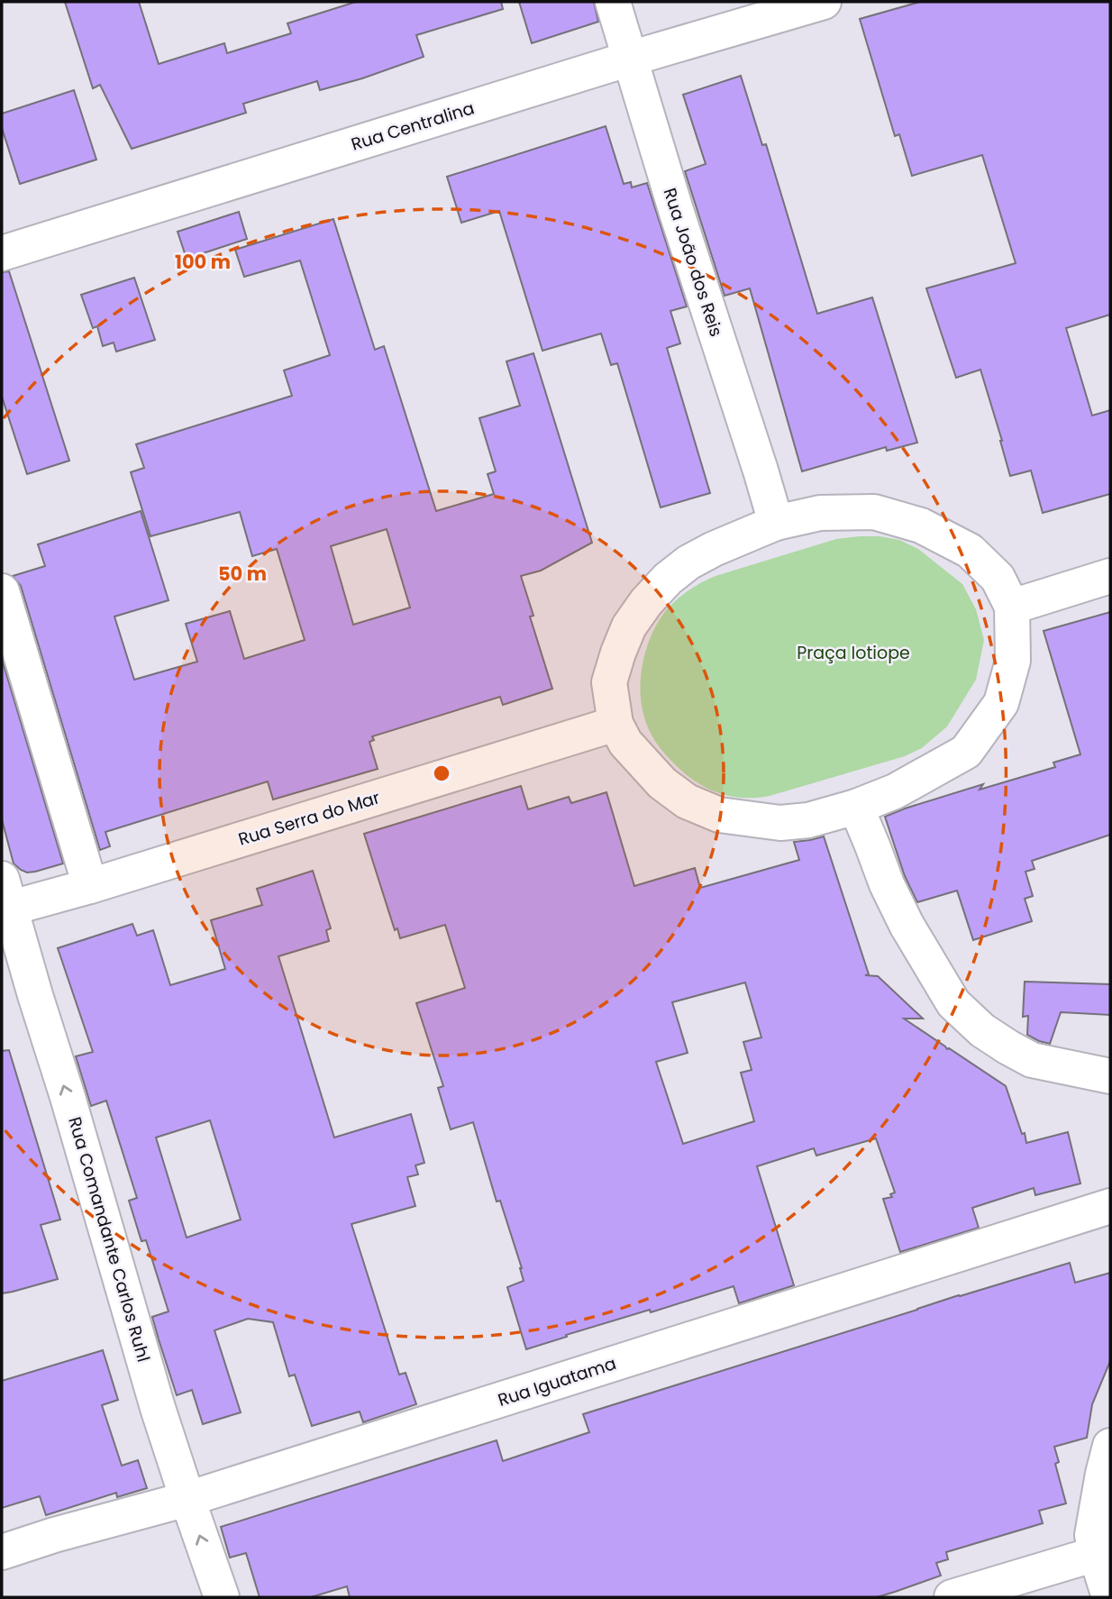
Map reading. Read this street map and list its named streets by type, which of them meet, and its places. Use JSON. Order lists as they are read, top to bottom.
{
  "streets": {
    "street": [
      "Rua Centralina",
      "Rua João dos Reis",
      "Rua Serra do Mar",
      "Rua Comandante Carlos Ruhl",
      "Rua Iguatama"
    ]
  },
  "crossings": [
    ["Rua Centralina", "Rua João dos Reis"],
    ["Rua Serra do Mar", "Rua Comandante Carlos Ruhl"],
    ["Rua Comandante Carlos Ruhl", "Rua Iguatama"]
  ],
  "one_way": ["Rua Comandante Carlos Ruhl"],
  "parks": ["Praça Iotiope"],
  "rings": ["100 m", "50 m"]
}
